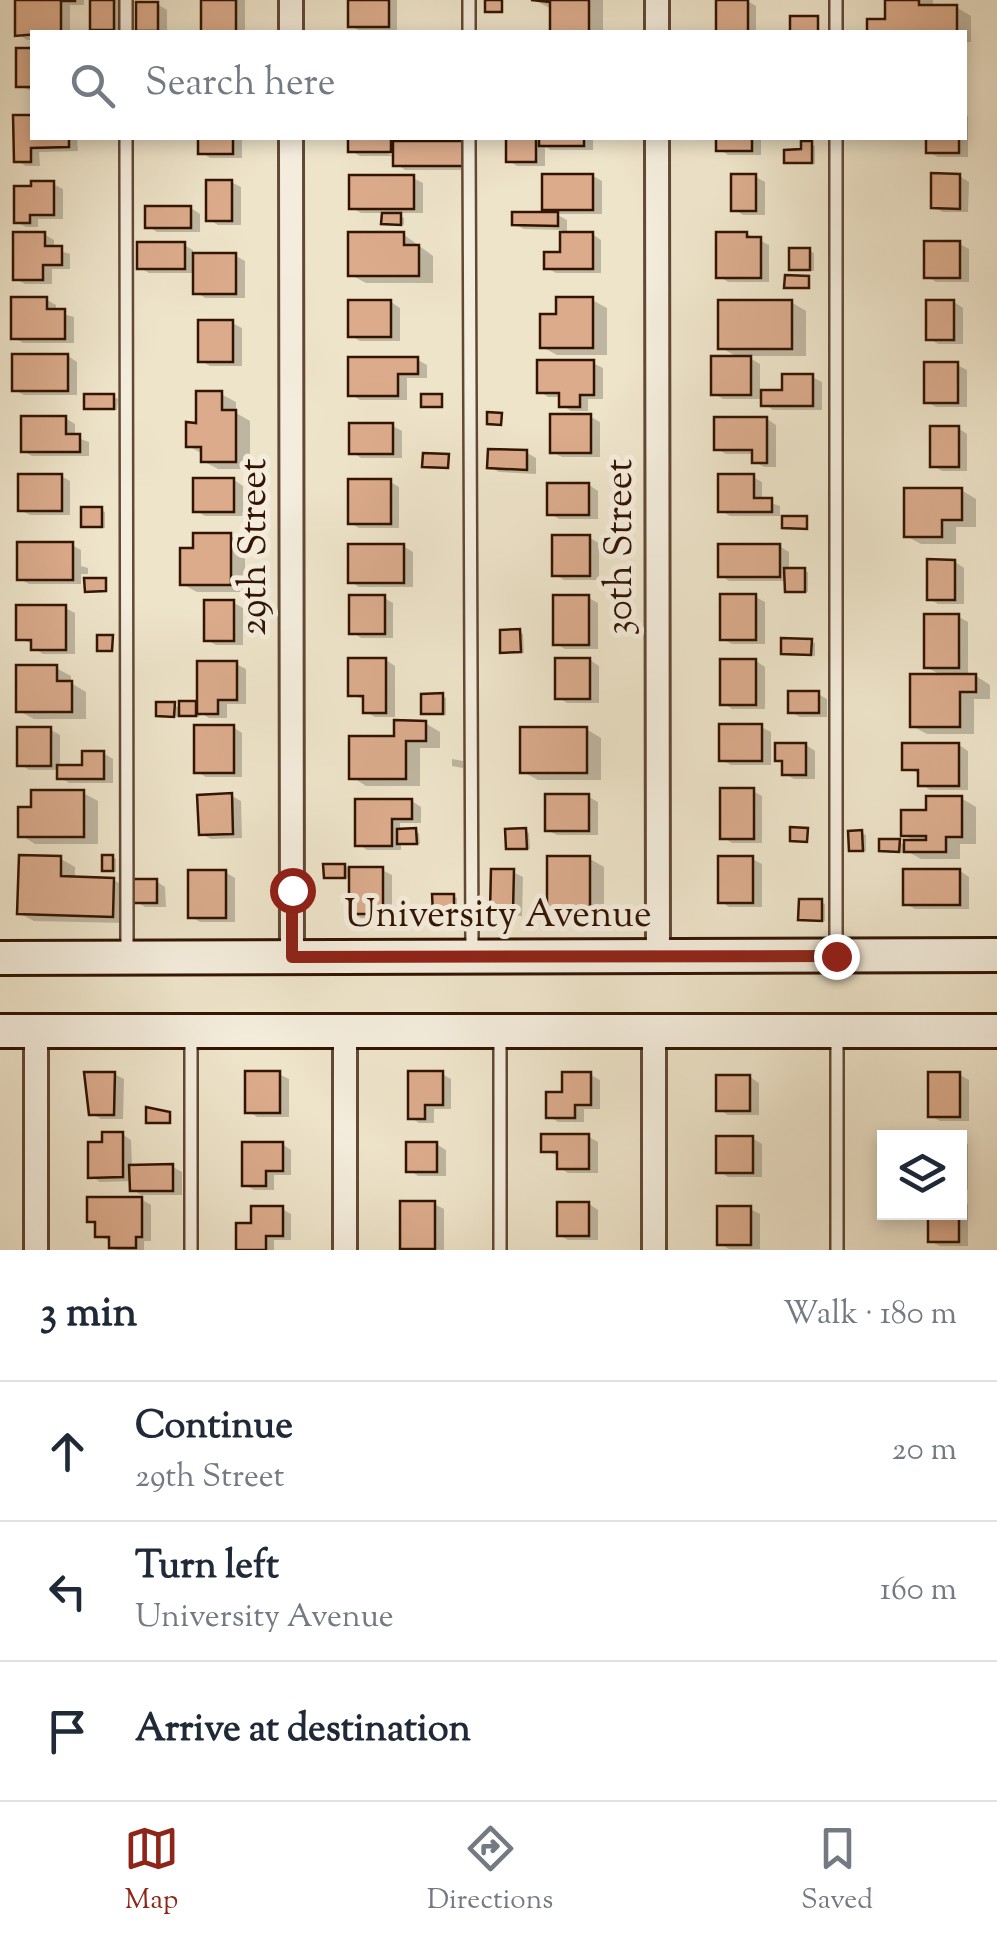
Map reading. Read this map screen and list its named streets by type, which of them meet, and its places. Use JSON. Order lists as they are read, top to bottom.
{
  "streets": {
    "main road": ["University Avenue"],
    "street": ["29th Street", "30th Street"]
  },
  "crossings": [
    ["29th Street", "University Avenue"],
    ["30th Street", "University Avenue"]
  ],
  "page": {
    "search": "Search here",
    "heading": ["3 min", "Walk · 180 m"],
    "list": [
      ["Continue", "29th Street", "20 m"],
      ["Turn left", "University Avenue", "160 m"],
      "Arrive at destination"
    ],
    "nav": ["Map", "Directions", "Saved"]
  }
}
